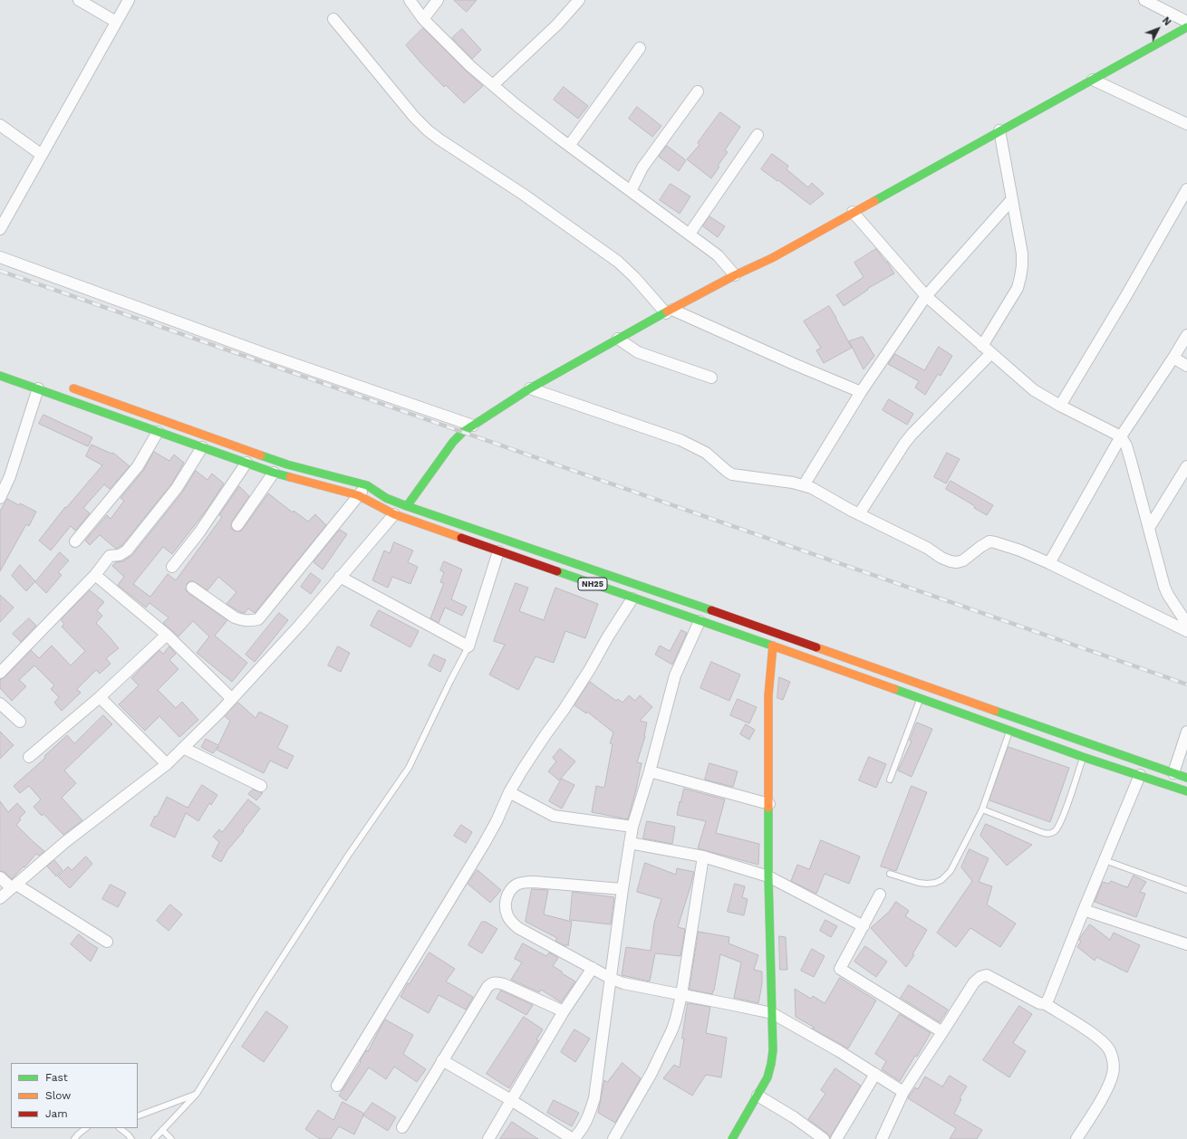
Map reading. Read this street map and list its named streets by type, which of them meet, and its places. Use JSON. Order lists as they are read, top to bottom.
{
  "streets": {
    "main road": ["NH25"]
  },
  "legend": ["Fast", "Slow", "Jam"],
  "north": "top right"
}
